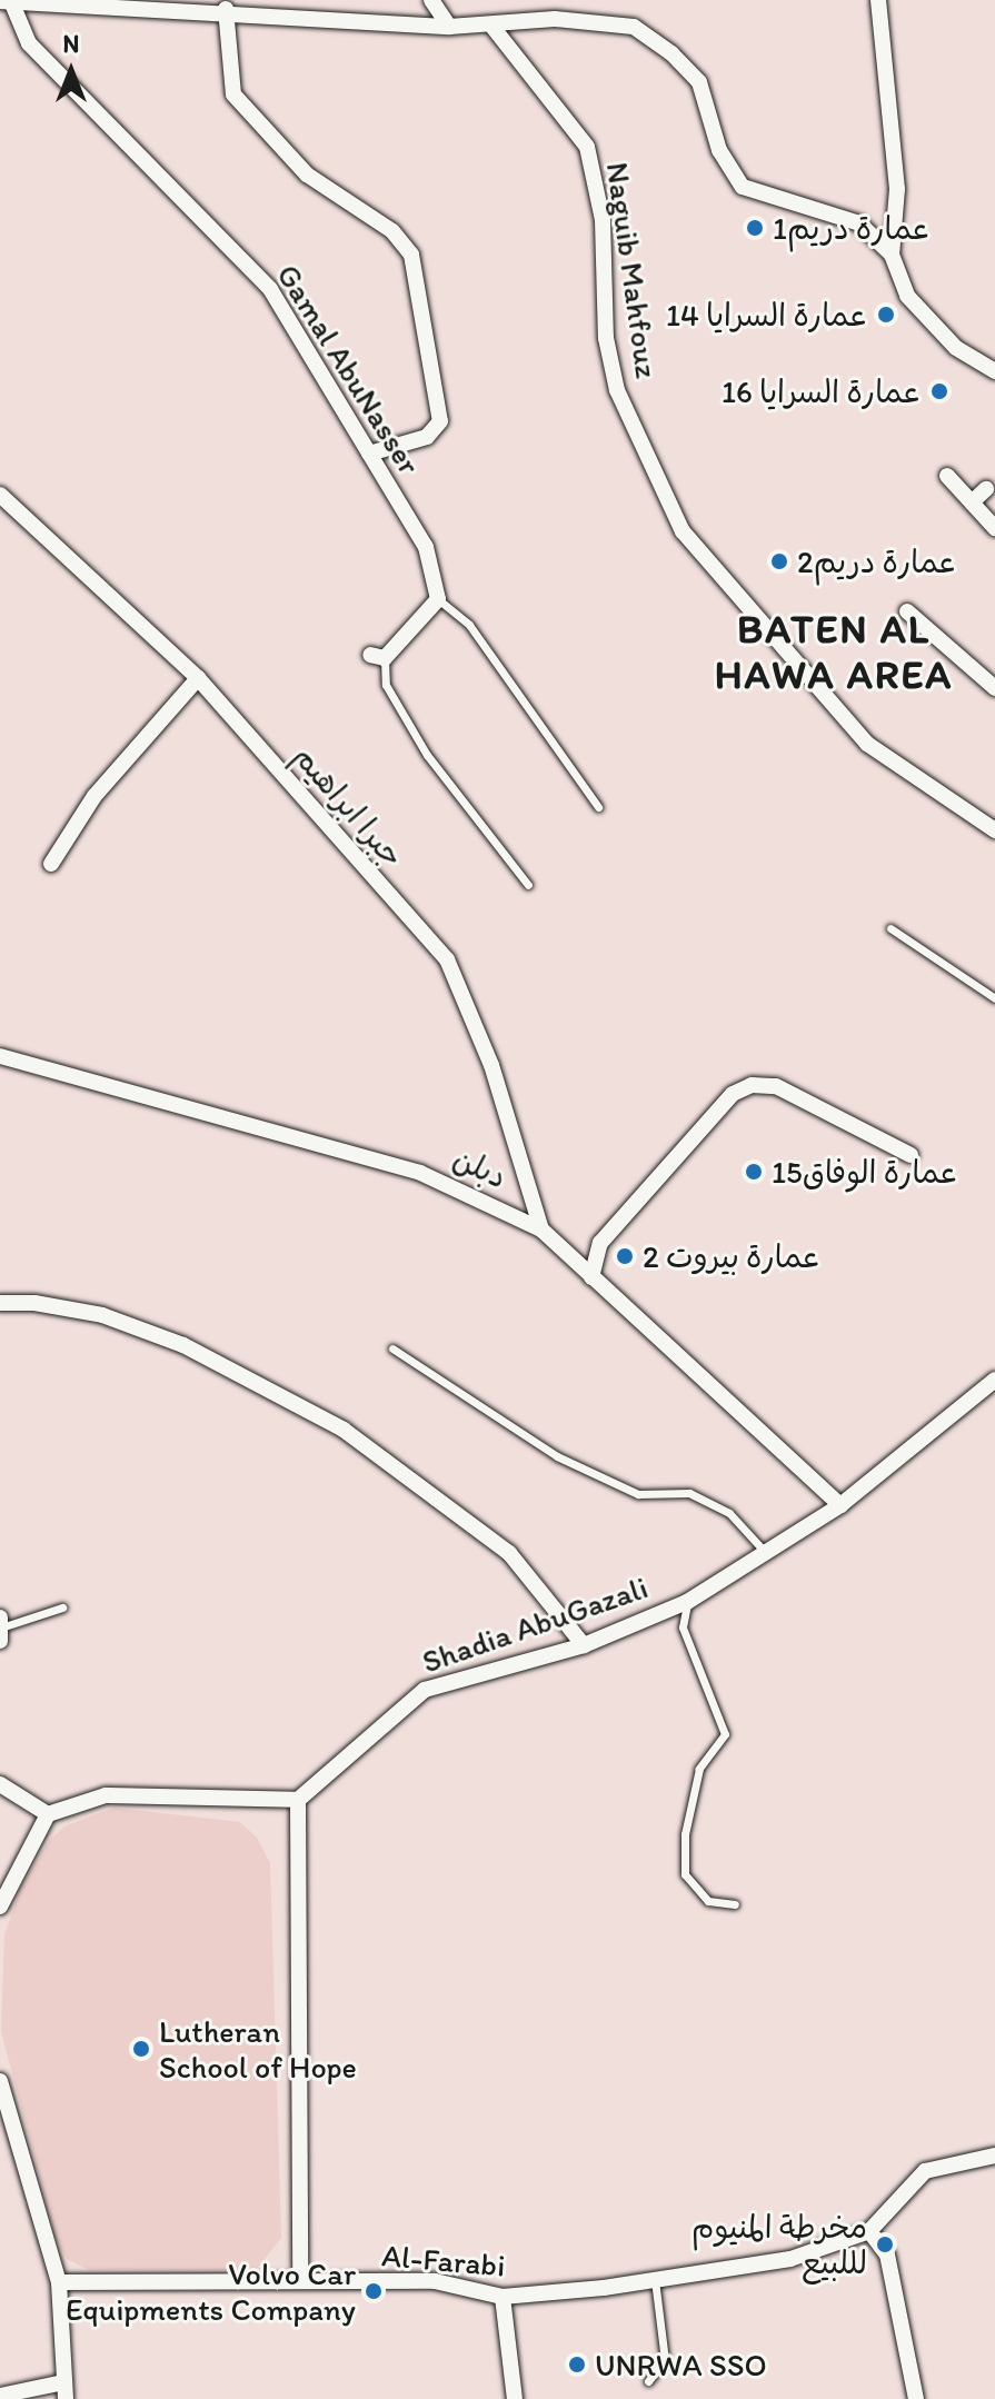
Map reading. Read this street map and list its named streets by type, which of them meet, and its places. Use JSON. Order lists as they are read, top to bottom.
{
  "streets": {
    "street": [
      "Naguib Mahfouz",
      "Gamal AbuNasser",
      "جبرا ابراهيم",
      "دبلن",
      "Shadia AbuGazali",
      "Al-Farabi"
    ]
  },
  "crossings": [
    ["جبرا ابراهيم", "دبلن"],
    ["دبلن", "Shadia AbuGazali"]
  ],
  "districts": ["BATEN AL HAWA AREA"],
  "places": [
    "عمارة دريم1",
    "عمارة السرايا 14",
    "عمارة السرايا 16",
    "عمارة دريم2",
    "عمارة الوفاق15",
    "عمارة بيروت 2",
    "Lutheran School of Hope",
    "مخرطة المنيوم لللبيع",
    "Volvo Car Equipments Company",
    "UNRWA SSO"
  ],
  "north": "top"
}
